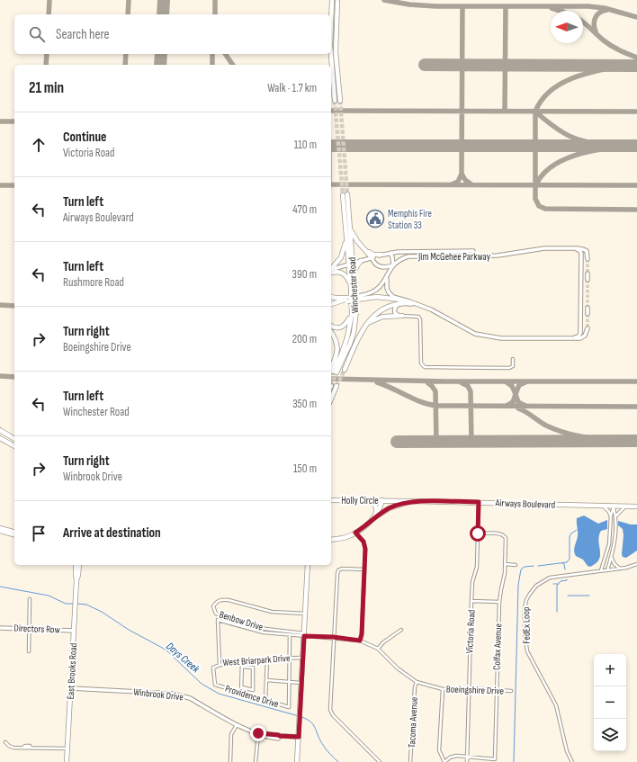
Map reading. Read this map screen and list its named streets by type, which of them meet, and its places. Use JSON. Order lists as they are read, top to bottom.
{
  "streets": {
    "main road": [
      "Jim McGehee Parkway",
      "Winchester Road",
      "Holly Circle",
      "Airways Boulevard",
      "Directors Row",
      "East Brooks Road",
      "Winbrook Drive"
    ],
    "street": [
      "Benbow Drive",
      "FedEx Loop",
      "Victoria Road",
      "Colfax Avenue",
      "West Briarpark Drive",
      "Boeingshire Drive",
      "Providence Drive",
      "Tacoma Avenue"
    ]
  },
  "crossings": [
    ["Holly Circle", "Airways Boulevard"],
    ["Airways Boulevard", "Victoria Road"],
    ["Benbow Drive", "Boeingshire Drive"],
    ["Directors Row", "East Brooks Road"],
    ["Victoria Road", "Colfax Avenue"],
    ["Victoria Road", "Boeingshire Drive"],
    ["Colfax Avenue", "Boeingshire Drive"],
    ["West Briarpark Drive", "Providence Drive"],
    ["East Brooks Road", "Winbrook Drive"],
    ["Boeingshire Drive", "Tacoma Avenue"]
  ],
  "water": ["Days Creek"],
  "places": {
    "public building": ["Memphis Fire Station 33"]
  },
  "north": "left",
  "page": {
    "search": "Search here",
    "heading": ["21 min", "Walk · 1.7 km"],
    "list": [
      ["Continue", "Victoria Road", "110 m"],
      ["Turn left", "Airways Boulevard", "470 m"],
      ["Turn left", "Rushmore Road", "390 m"],
      ["Turn right", "Boeingshire Drive", "200 m"],
      ["Turn left", "Winchester Road", "350 m"],
      ["Turn right", "Winbrook Drive", "150 m"],
      "Arrive at destination"
    ],
    "map_buttons": ["+", "−"]
  }
}
